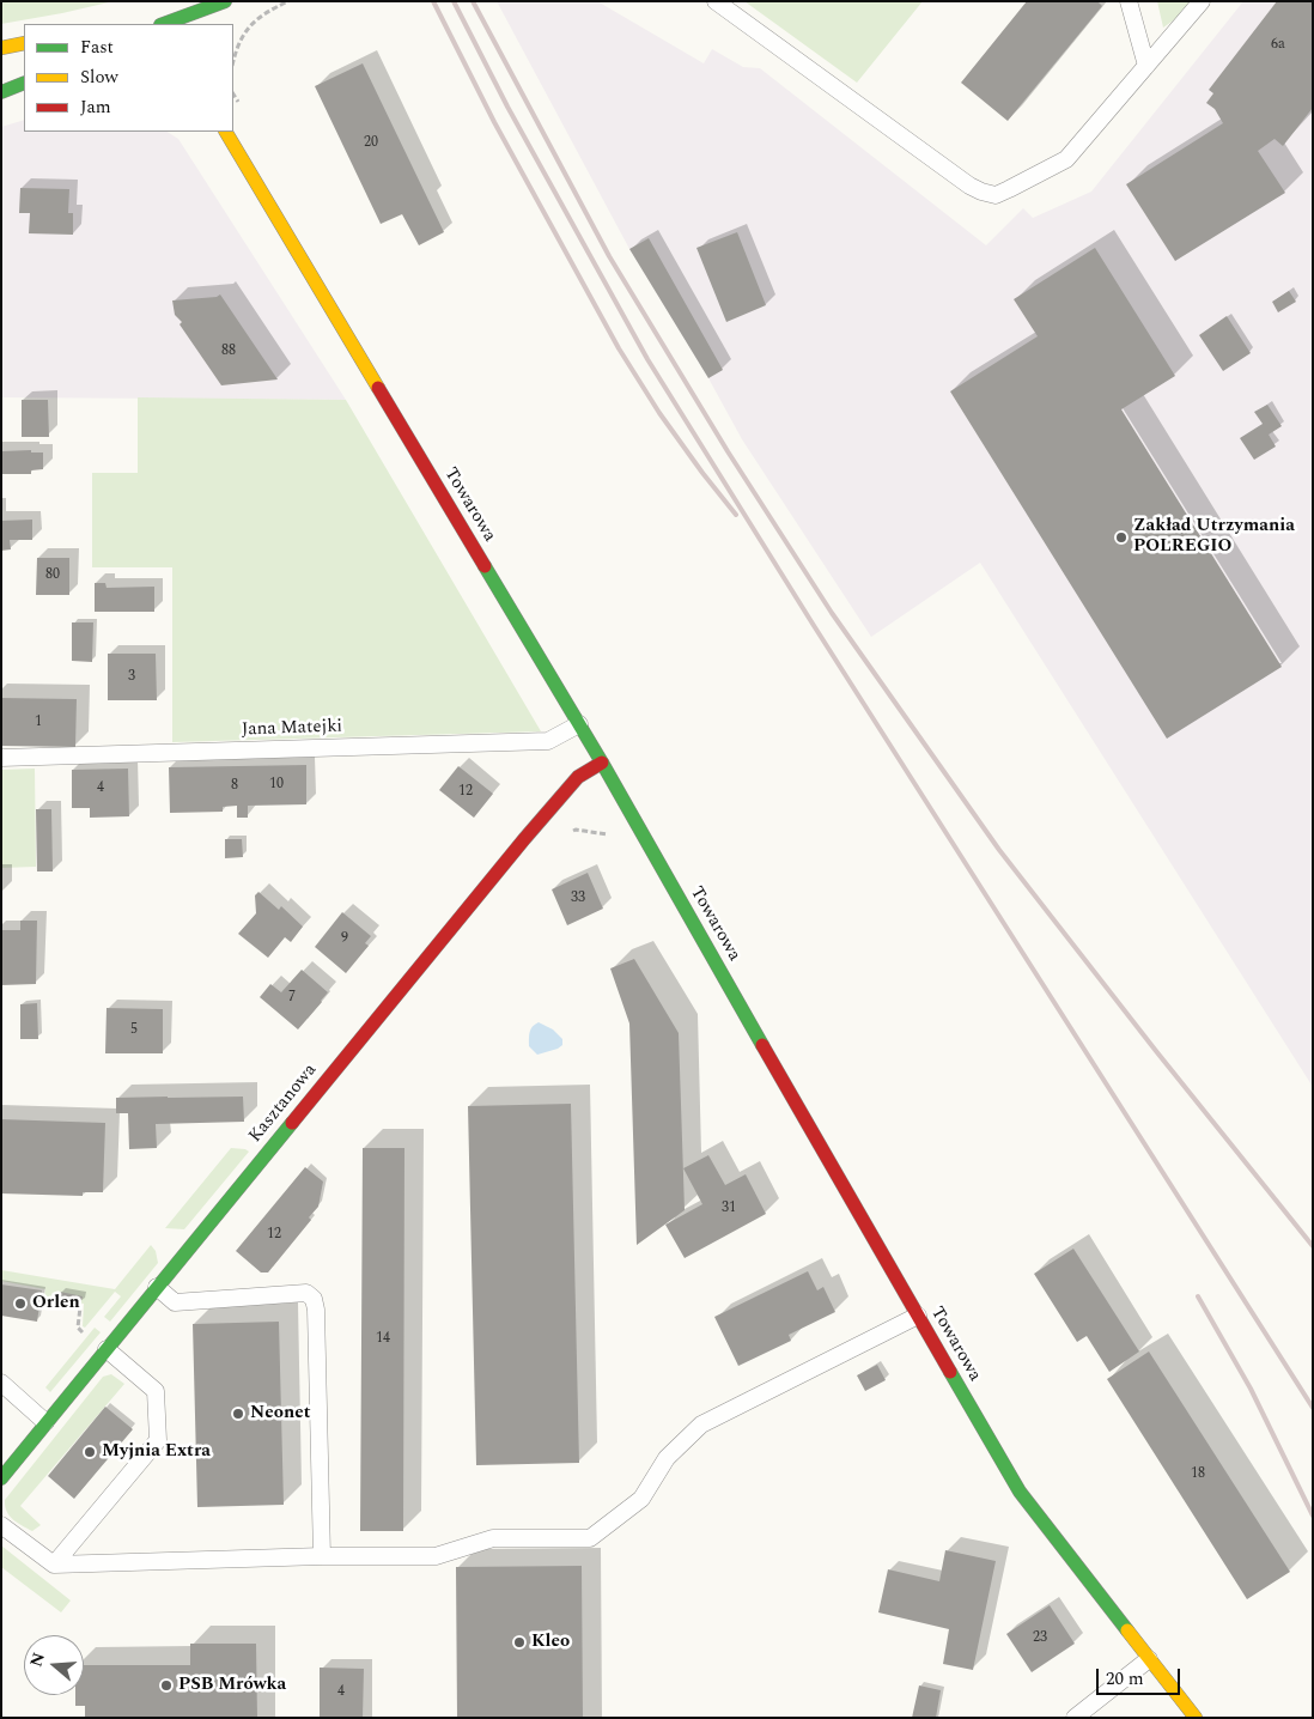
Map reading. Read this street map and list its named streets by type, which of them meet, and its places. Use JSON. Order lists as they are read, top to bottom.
{
  "streets": {
    "street": ["Towarowa", "Kasztanowa"],
    "lane": ["Jana Matejki"]
  },
  "crossings": [
    ["Towarowa", "Jana Matejki"],
    ["Towarowa", "Kasztanowa"]
  ],
  "places": [
    "Zakład Utrzymania POLREGIO",
    "Orlen",
    "Neonet",
    "Myjnia Extra",
    "Kleo",
    "PSB Mrówka"
  ],
  "house_numbers": [
    "6a",
    "20",
    "88",
    "80",
    "3",
    "1",
    "10",
    "8",
    "4",
    "12",
    "33",
    "9",
    "7",
    "5",
    "31",
    "12",
    "14",
    "18",
    "23",
    "4"
  ],
  "legend": ["Fast", "Slow", "Jam"],
  "scale_bar": "20 m",
  "north": "left"
}
